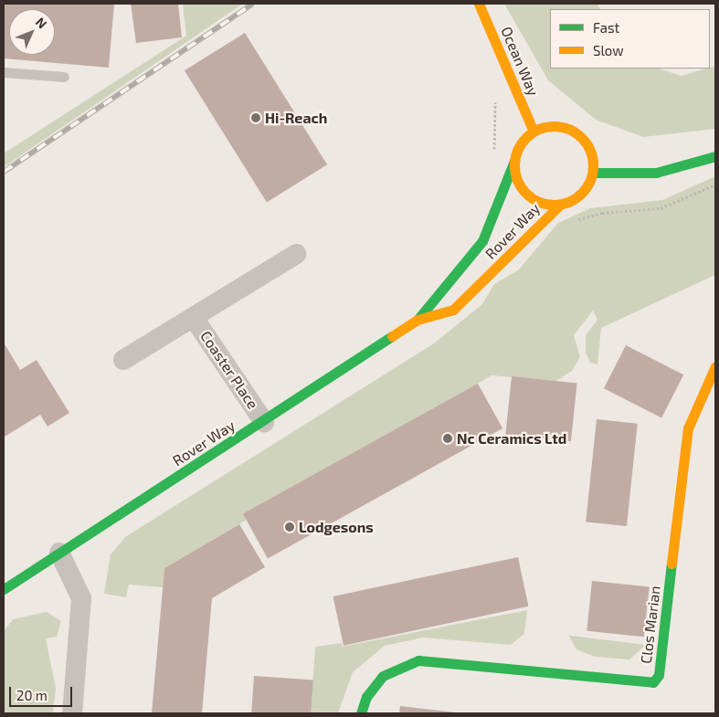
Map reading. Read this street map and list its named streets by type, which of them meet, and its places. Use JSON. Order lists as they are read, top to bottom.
{
  "streets": {
    "street": [
      "Ocean Way",
      "Rover Way",
      "Coaster Place",
      "Clos Marian"
    ]
  },
  "crossings": [
    ["Ocean Way", "Rover Way"],
    ["Rover Way", "Coaster Place"]
  ],
  "places": ["Hi-Reach", "Nc Ceramics Ltd", "Lodgesons"],
  "legend": ["Fast", "Slow"],
  "scale_bar": "20 m",
  "north": "top right"
}
